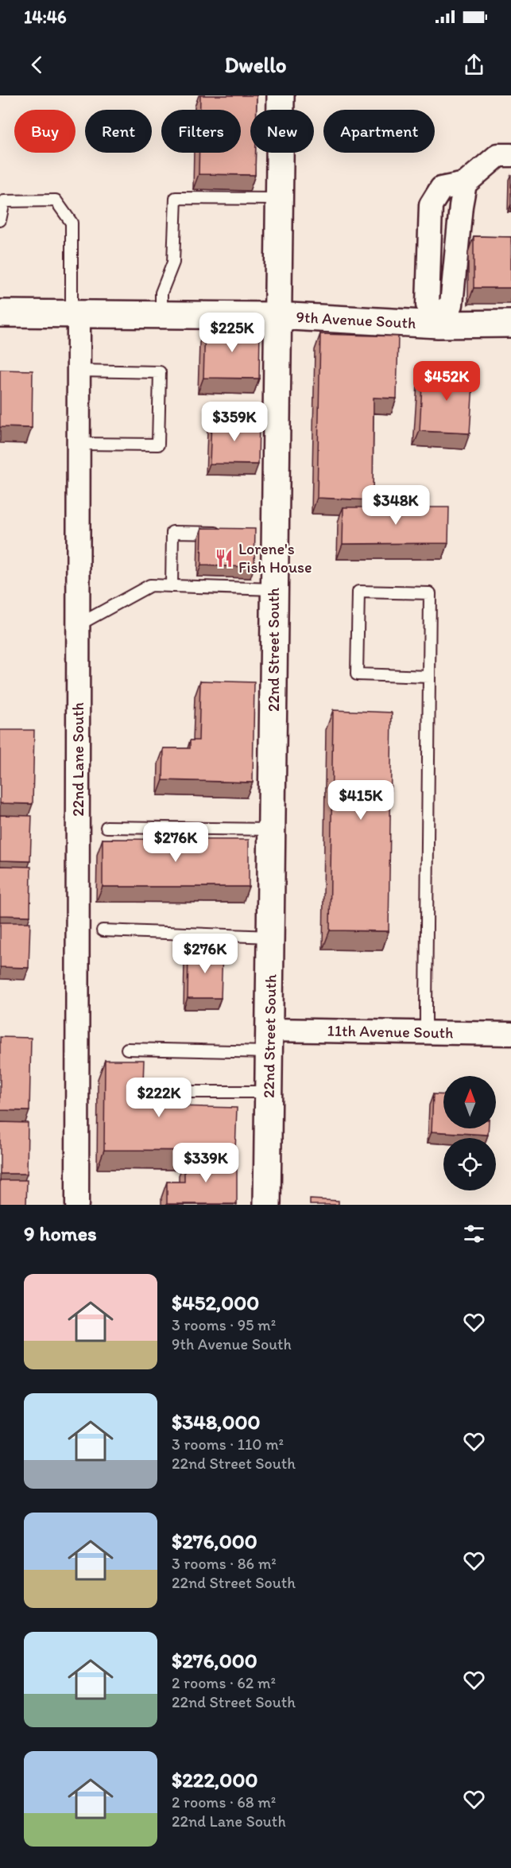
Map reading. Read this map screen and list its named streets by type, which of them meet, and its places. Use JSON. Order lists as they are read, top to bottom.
{
  "streets": {
    "street": [
      "9th Avenue South",
      "22nd Street South",
      "22nd Lane South",
      "11th Avenue South"
    ]
  },
  "crossings": [
    ["9th Avenue South", "22nd Street South"],
    ["9th Avenue South", "22nd Lane South"],
    ["22nd Street South", "11th Avenue South"]
  ],
  "places": {
    "restaurant": ["Lorene's Fish House"]
  },
  "north": "top",
  "page": {
    "status": "14:46",
    "header": "Dwello",
    "chip": [
      "Buy",
      "Rent",
      "Filters",
      "New",
      "Apartment"
    ],
    "price": [
      "$225K",
      "$452K",
      "$359K",
      "$348K",
      "$415K",
      "$276K",
      "$276K",
      "$222K",
      "$339K"
    ],
    "heading": "9 homes",
    "list": [
      {
        "name": "$452,000",
        "note": "3 rooms · 95 m² · 9th Avenue South"
      },
      {
        "name": "$348,000",
        "note": "3 rooms · 110 m² · 22nd Street South"
      },
      {
        "name": "$276,000",
        "note": "3 rooms · 86 m² · 22nd Street South"
      },
      {
        "name": "$276,000",
        "note": "2 rooms · 62 m² · 22nd Street South"
      },
      {
        "name": "$222,000",
        "note": "2 rooms · 68 m² · 22nd Lane South"
      }
    ]
  }
}
